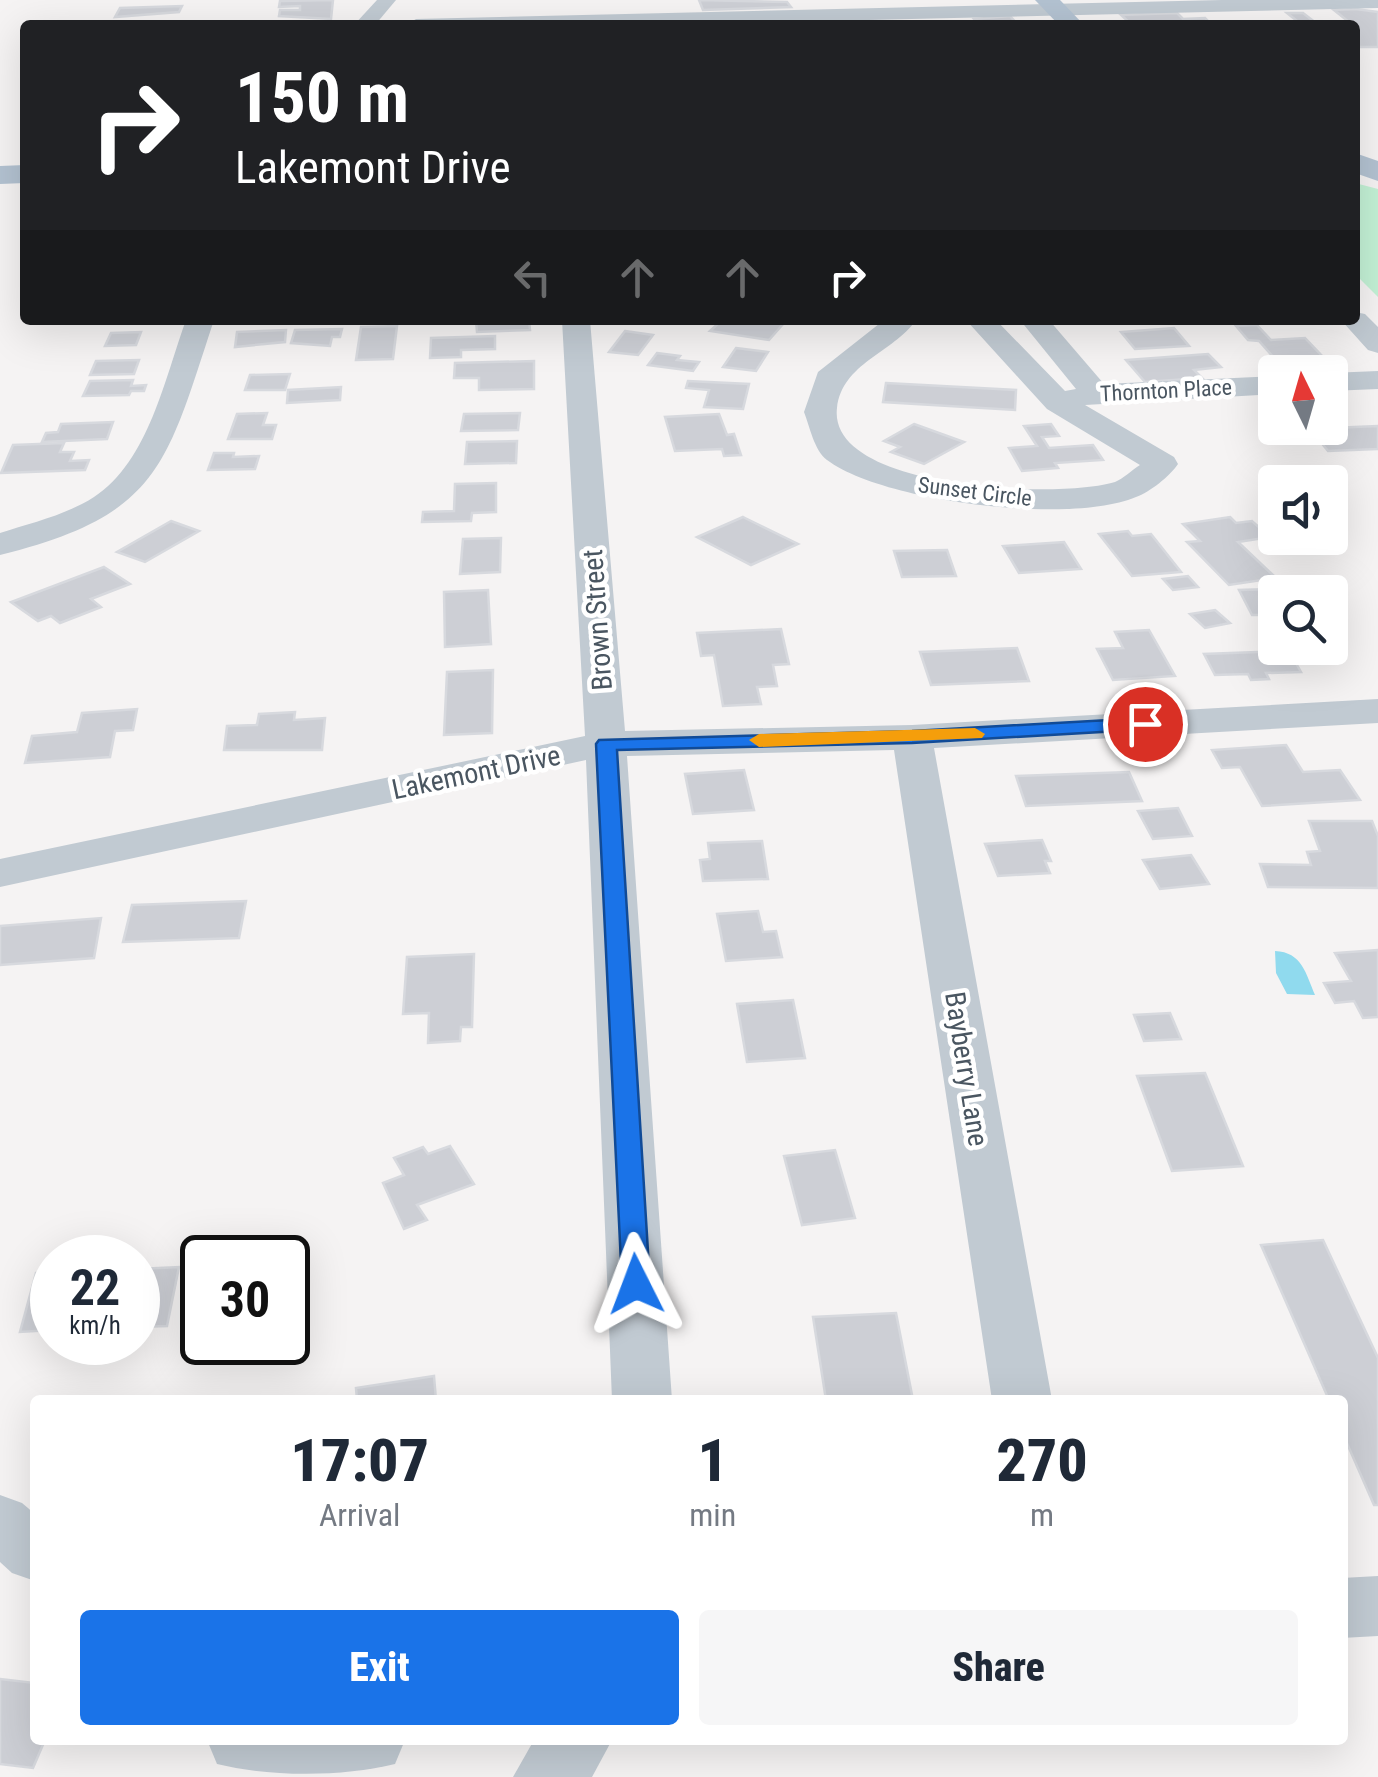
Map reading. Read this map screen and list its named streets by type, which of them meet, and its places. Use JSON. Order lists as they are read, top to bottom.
{
  "streets": {
    "street": [
      "Thornton Place",
      "Sunset Circle",
      "Brown Street",
      "Lakemont Drive",
      "Bayberry Lane"
    ]
  },
  "crossings": [
    ["Thornton Place", "Sunset Circle"],
    ["Brown Street", "Lakemont Drive"],
    ["Lakemont Drive", "Bayberry Lane"]
  ],
  "north": "top",
  "page": {
    "turn": ["150 m", "Lakemont Drive"],
    "speed": "22 km/h",
    "limit": "30",
    "eta": [
      "17:07",
      "Arrival",
      "1",
      "min",
      "270",
      "m"
    ],
    "buttons": ["Exit", "Share"]
  }
}
